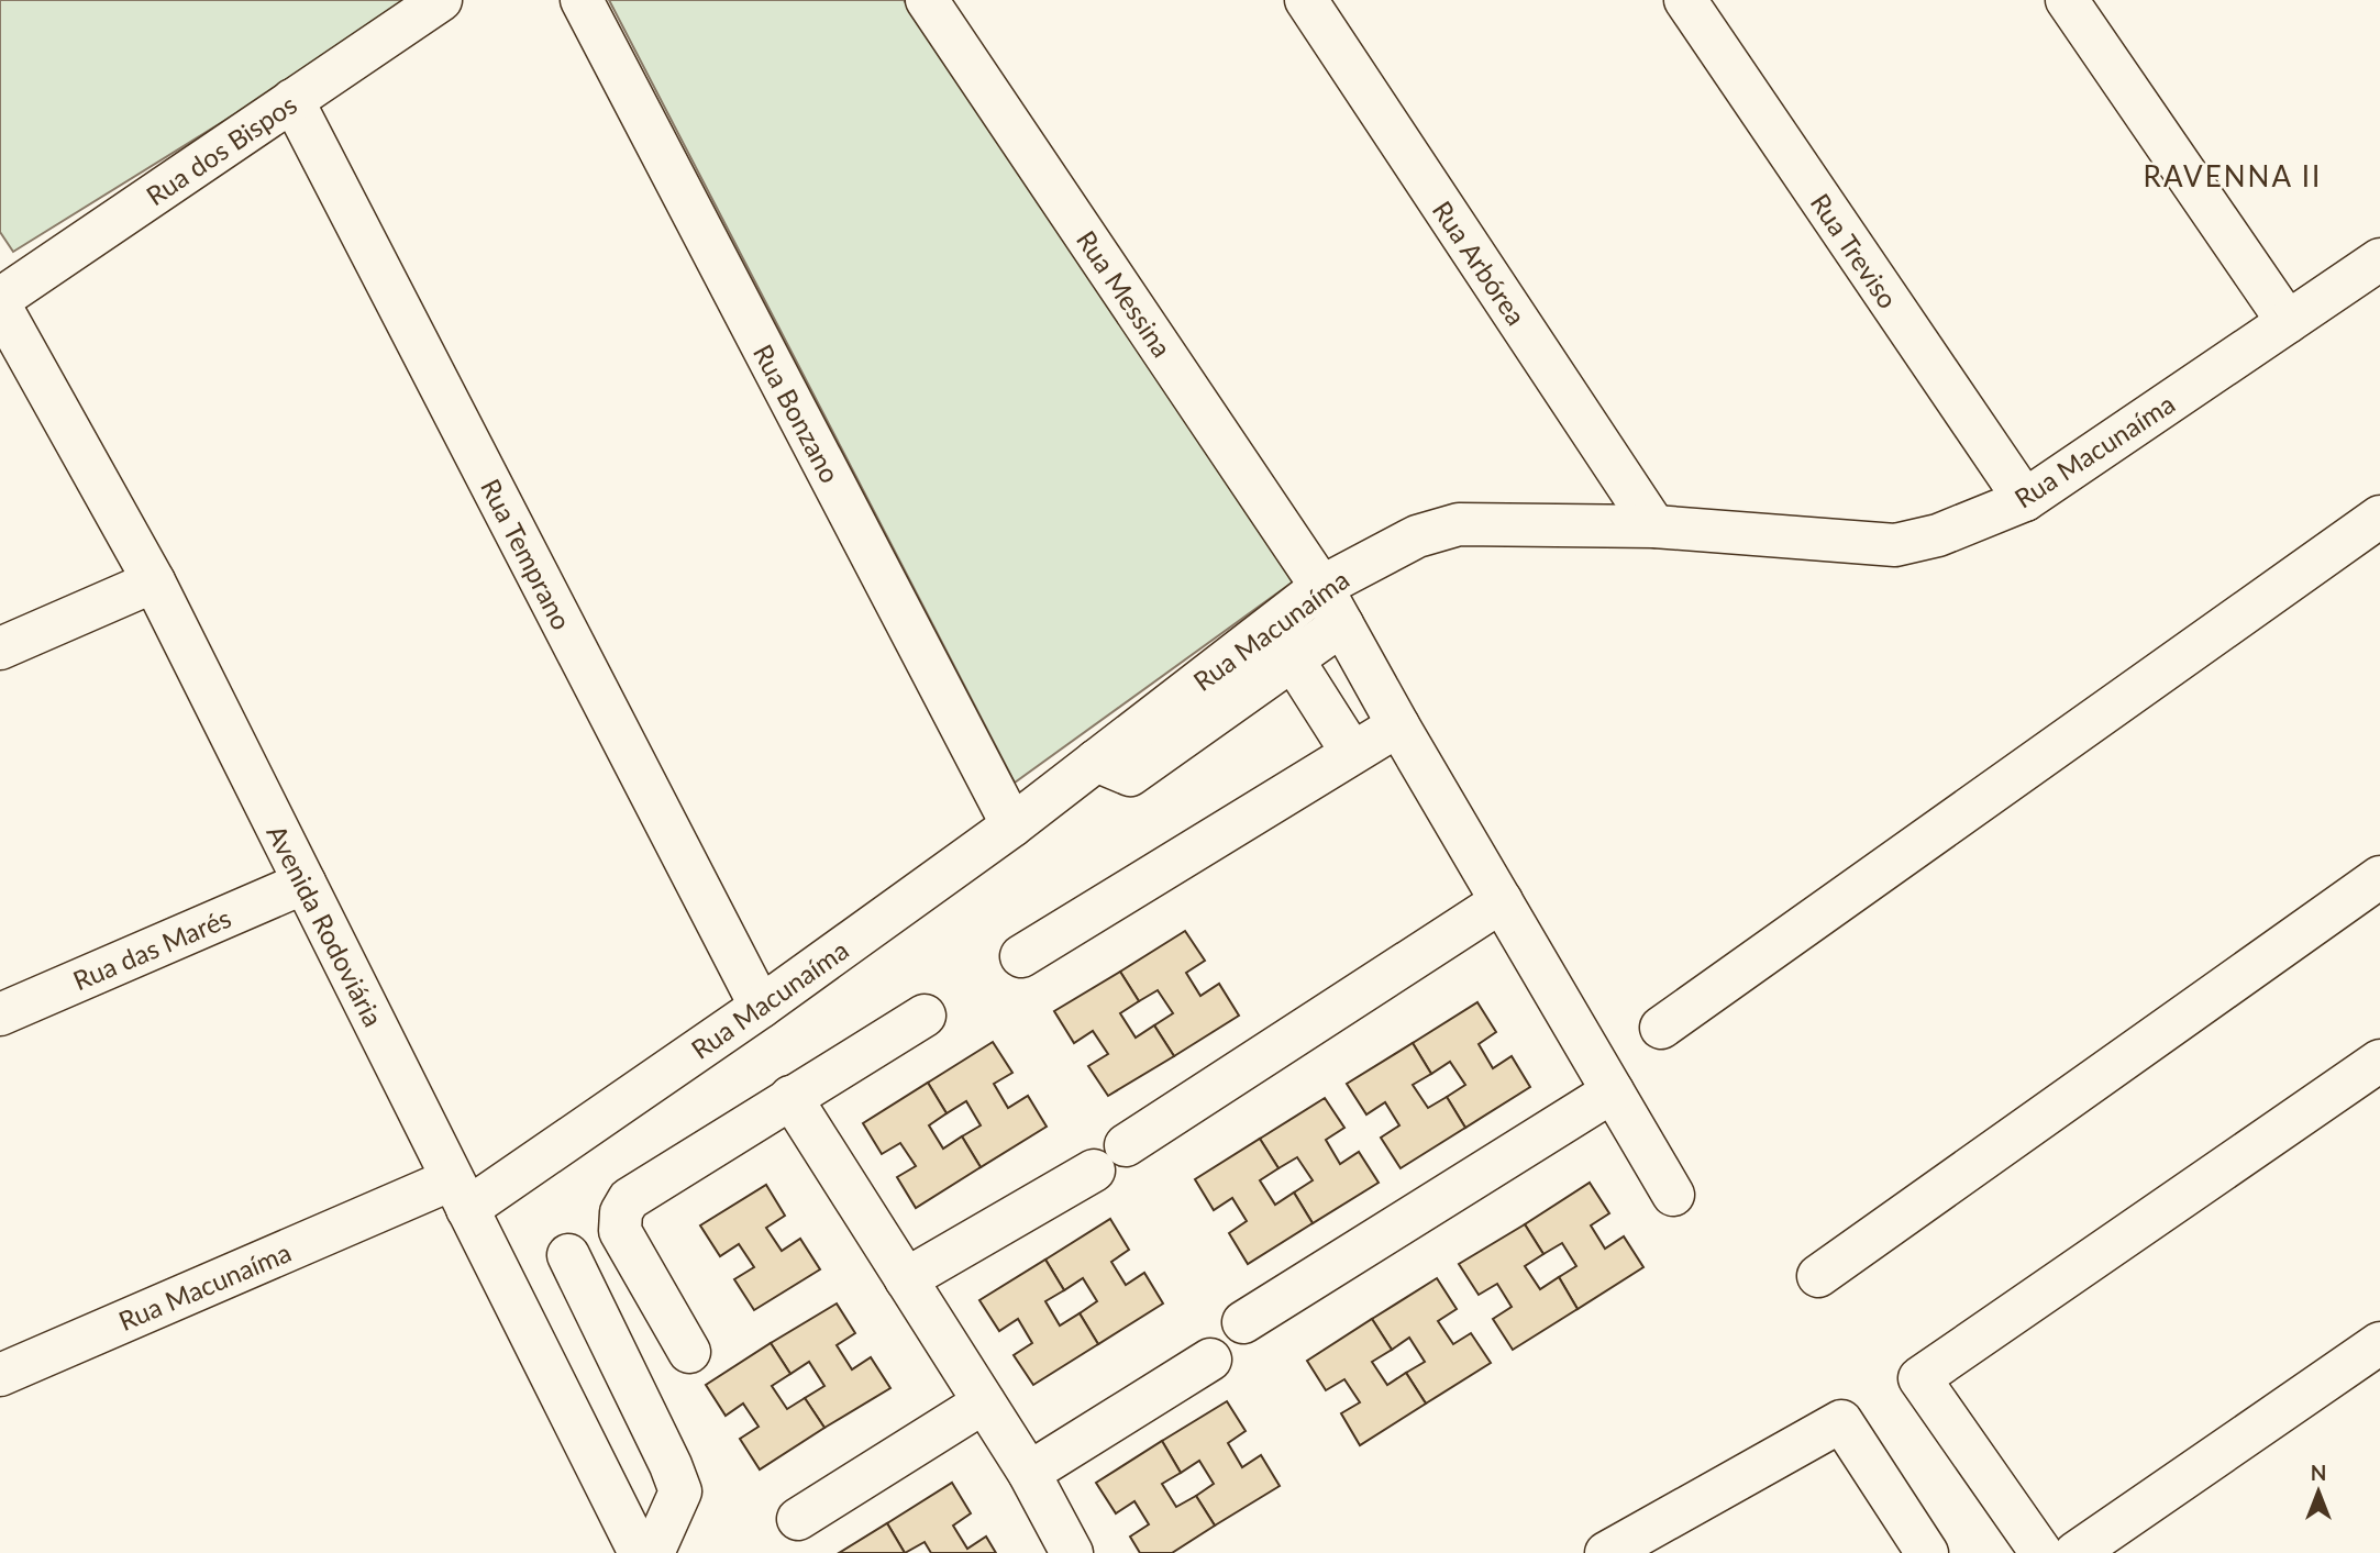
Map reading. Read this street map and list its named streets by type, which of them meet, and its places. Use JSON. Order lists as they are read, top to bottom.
{
  "streets": {
    "street": [
      "Rua dos Bispos",
      "Rua Treviso",
      "Rua Arbórea",
      "Rua Messina",
      "Rua Bonzano",
      "Rua Macunaíma",
      "Rua Temprano",
      "Avenida Rodoviária",
      "Rua das Marés"
    ]
  },
  "crossings": [
    ["Rua dos Bispos", "Rua Temprano"],
    ["Rua dos Bispos", "Avenida Rodoviária"],
    ["Rua Treviso", "Rua Macunaíma"],
    ["Rua Arbórea", "Rua Macunaíma"],
    ["Rua Messina", "Rua Macunaíma"],
    ["Rua Bonzano", "Rua Macunaíma"],
    ["Rua Macunaíma", "Rua Temprano"],
    ["Rua Macunaíma", "Avenida Rodoviária"],
    ["Avenida Rodoviária", "Rua das Marés"]
  ],
  "districts": ["RAVENNA II"],
  "north": "top"
}
